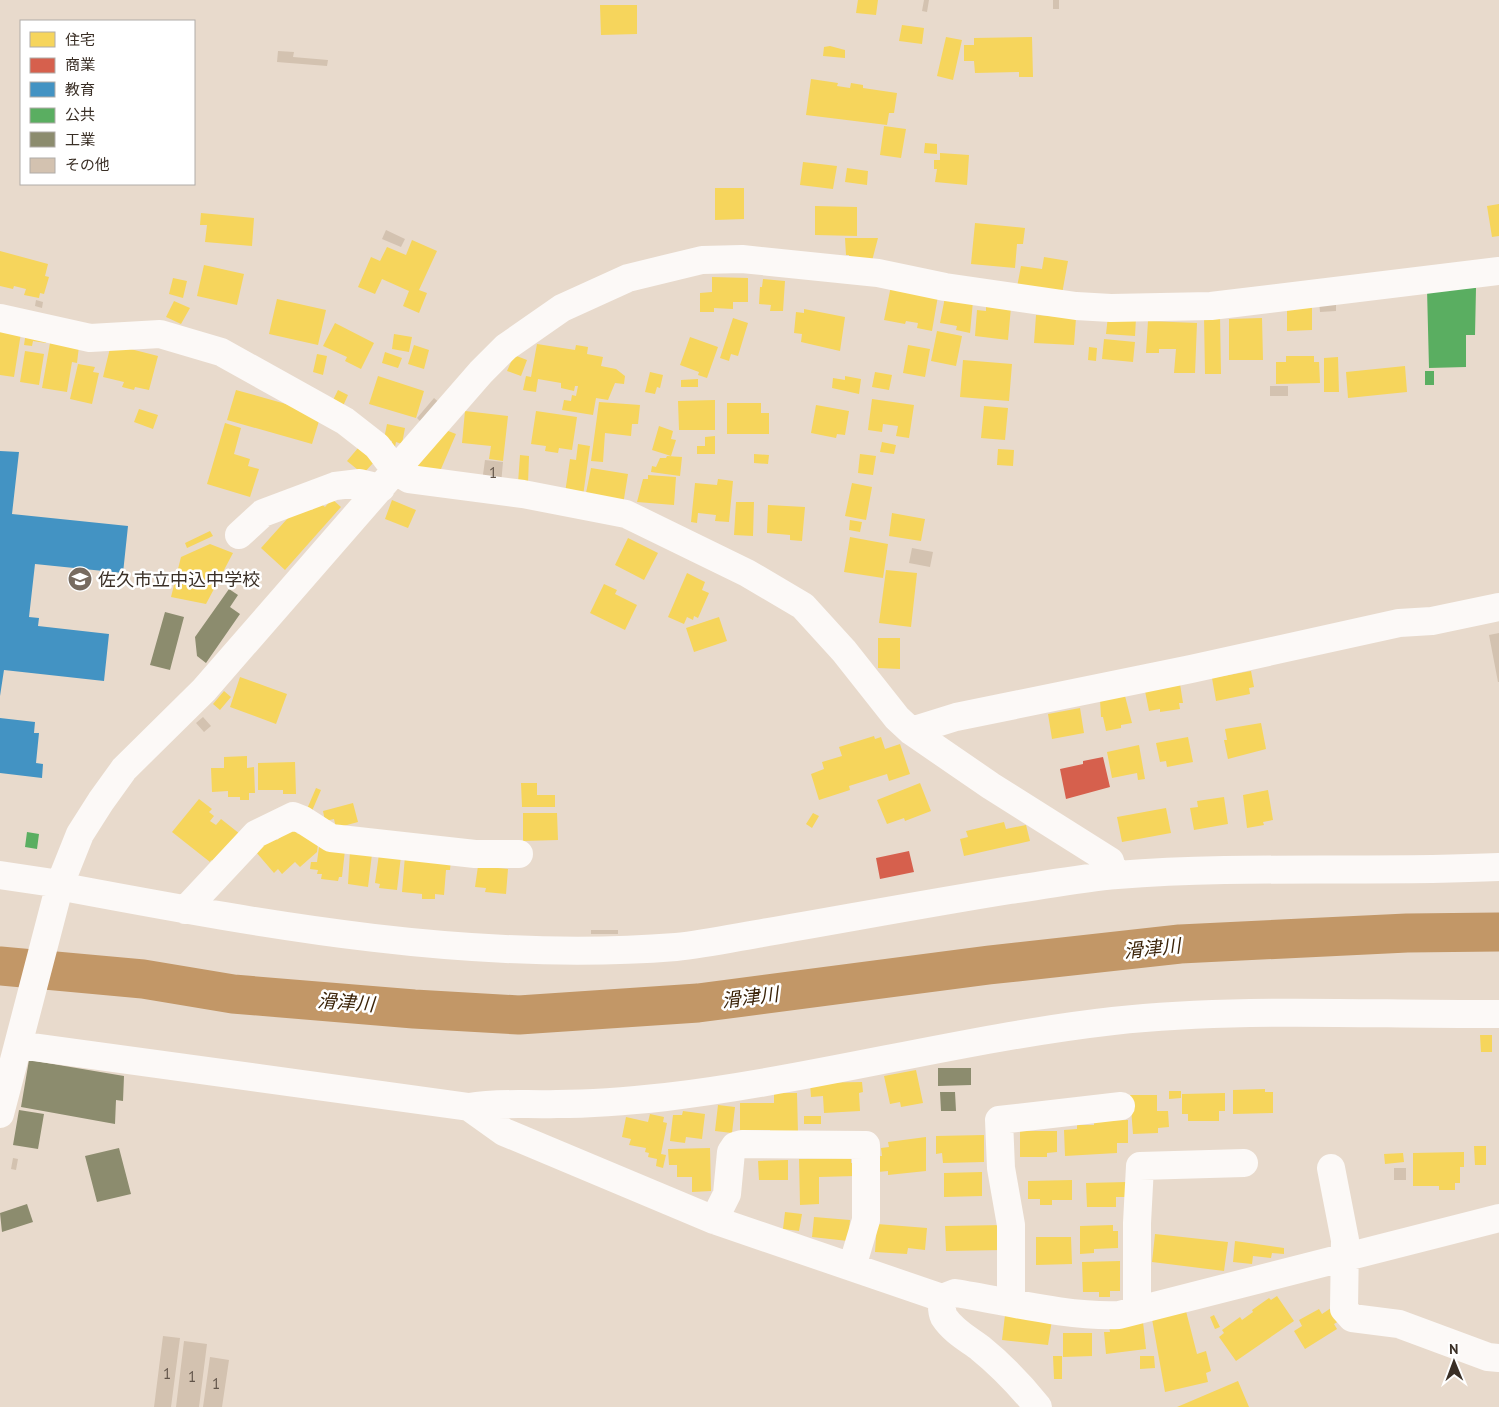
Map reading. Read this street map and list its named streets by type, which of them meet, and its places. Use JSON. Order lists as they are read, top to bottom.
{
  "water": ["滑津川"],
  "places": {
    "school or university": ["佐久市立中込中学校"]
  },
  "house_numbers": [
    "1",
    "1",
    "1",
    "1"
  ],
  "legend": [
    "住宅",
    "商業",
    "教育",
    "公共",
    "工業",
    "その他"
  ],
  "north": "top"
}
